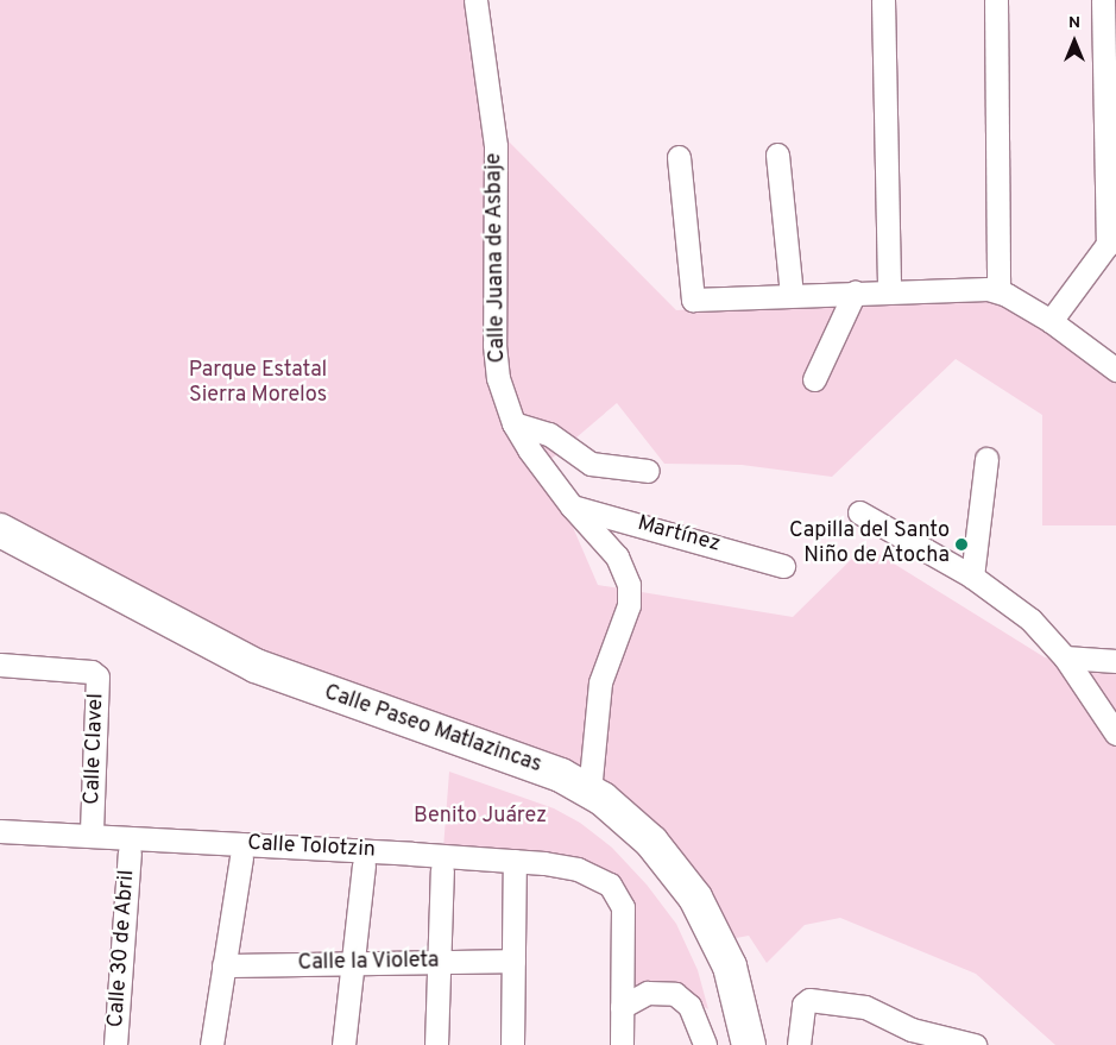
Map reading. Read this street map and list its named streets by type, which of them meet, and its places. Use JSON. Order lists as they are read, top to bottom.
{
  "streets": {
    "highway": ["Calle Paseo Matlazincas"],
    "street": [
      "Calle Juana de Asbaje",
      "Martínez",
      "Calle Clavel",
      "Calle Tolotzin",
      "Calle 30 de Abril",
      "Calle la Violeta"
    ]
  },
  "crossings": [
    ["Calle Juana de Asbaje", "Martínez"],
    ["Calle Juana de Asbaje", "Calle Paseo Matlazincas"],
    ["Calle Clavel", "Calle Tolotzin"],
    ["Calle Tolotzin", "Calle 30 de Abril"]
  ],
  "parks": ["Parque Estatal Sierra Morelos", "Benito Juárez"],
  "places": ["Capilla del Santo Niño de Atocha"],
  "north": "top"
}
